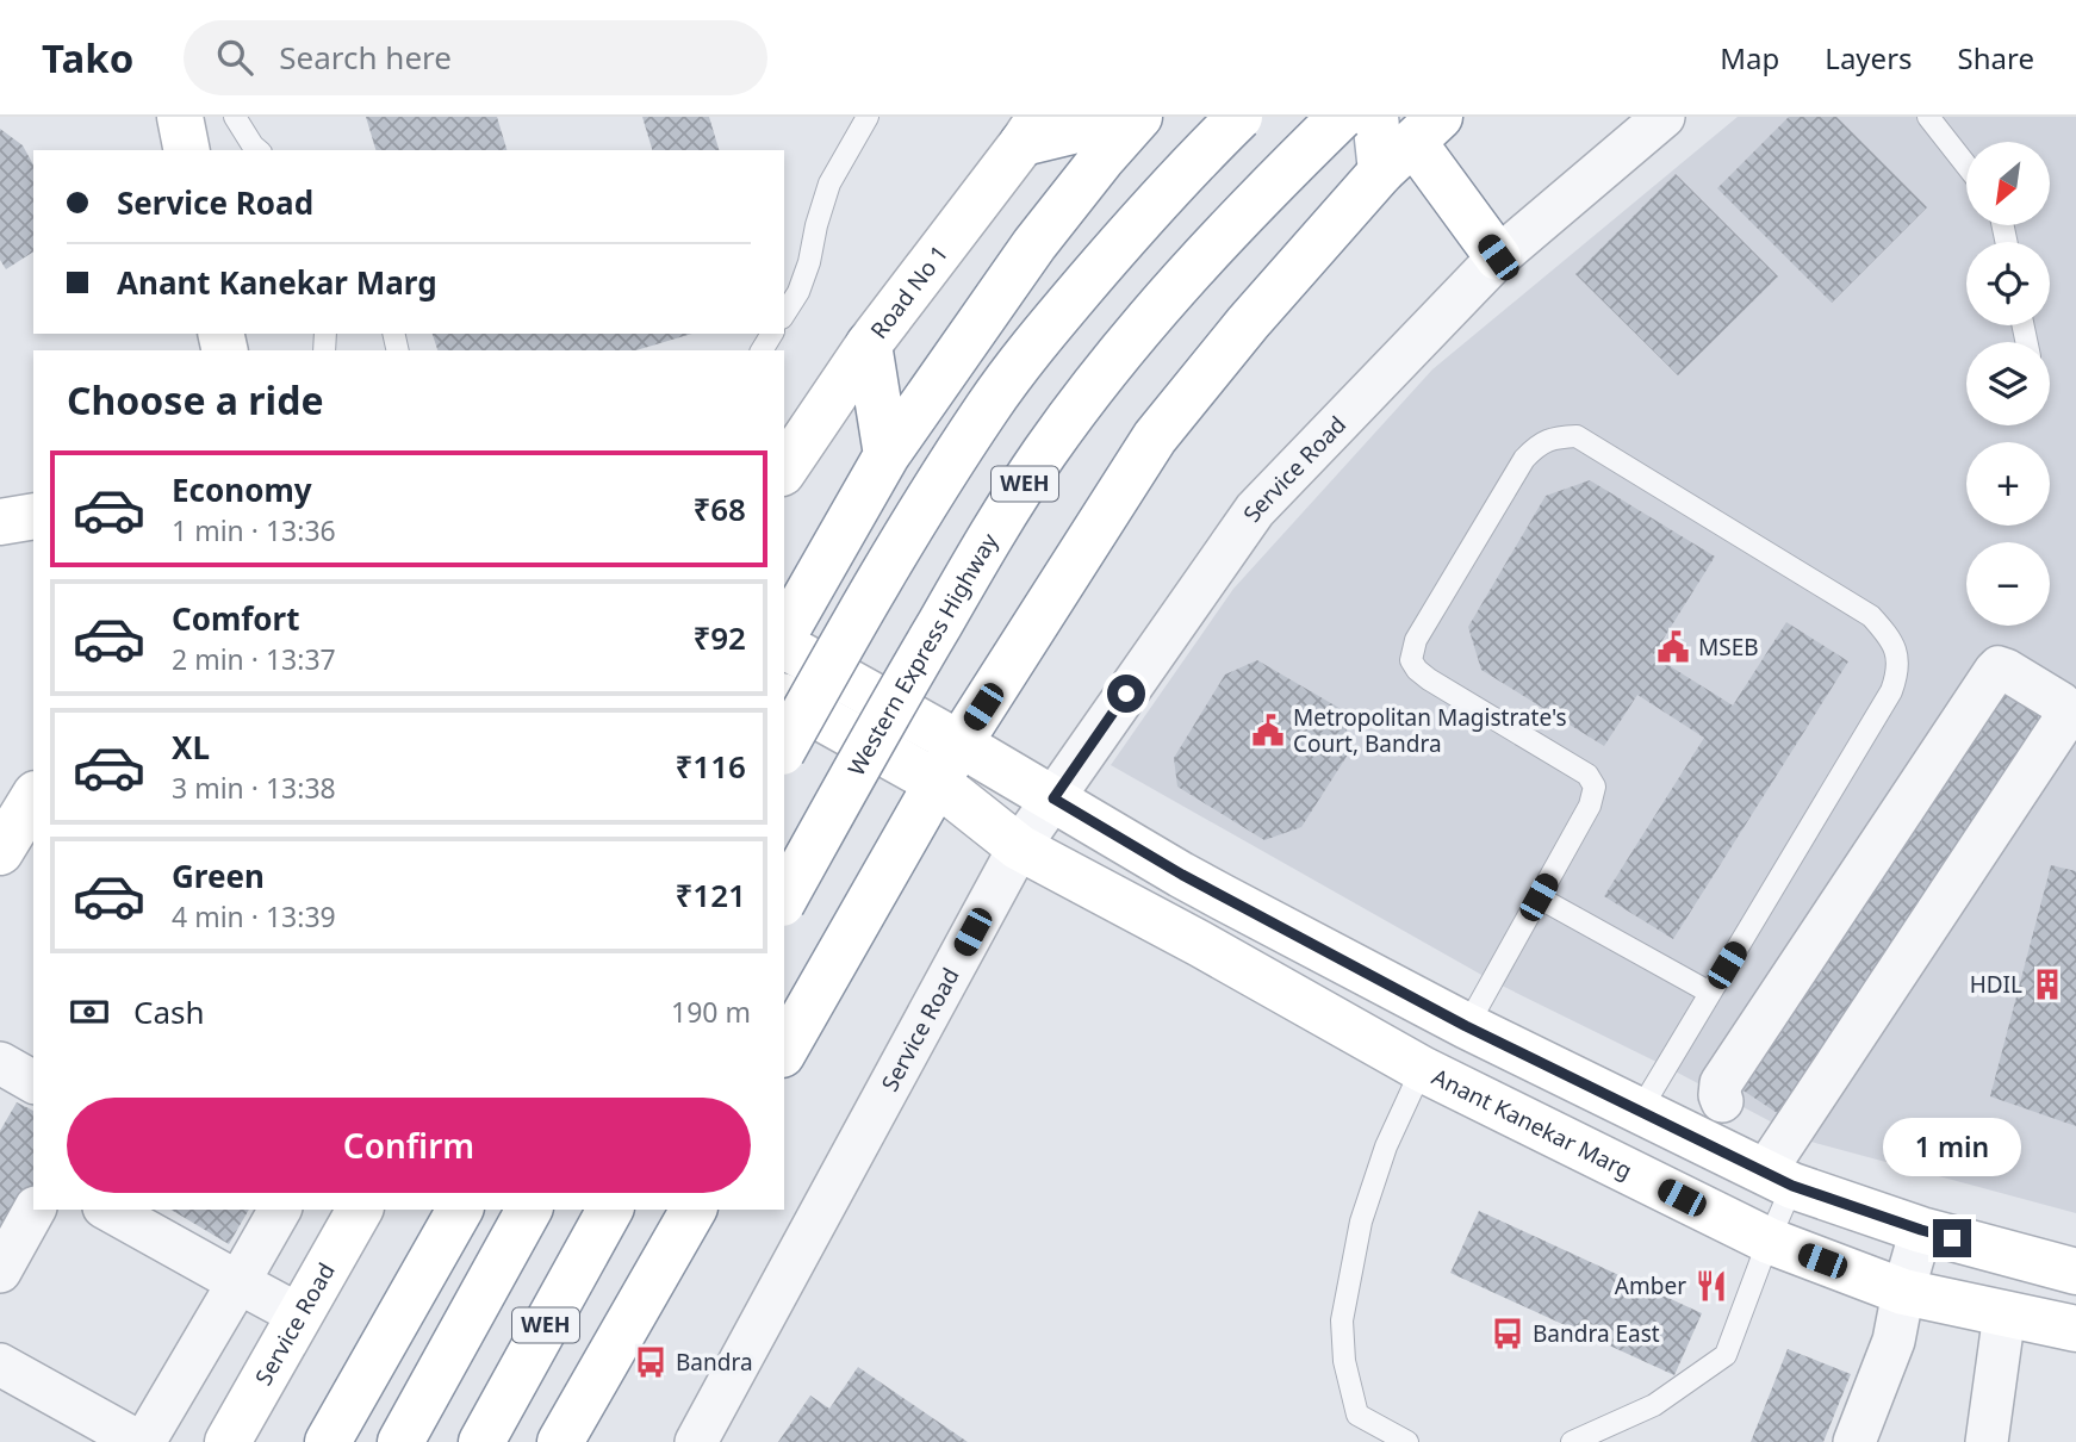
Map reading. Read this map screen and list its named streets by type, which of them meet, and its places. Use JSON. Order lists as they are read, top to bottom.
{
  "streets": {
    "main road": [
      "Road No 1",
      "Service Road",
      "WEH",
      "Western Express Highway",
      "Anant Kanekar Marg"
    ]
  },
  "crossings": [
    ["Service Road", "Anant Kanekar Marg"]
  ],
  "places": {
    "public building": ["MSEB", "Metropolitan Magistrate's Court, Bandra"],
    "building": ["HDIL"],
    "restaurant": ["Amber"],
    "bus stop": ["Bandra East", "Bandra"]
  },
  "north": "bottom left",
  "page": {
    "header": "Tako",
    "search": "Search here",
    "nav": ["Map", "Layers", "Share"],
    "map_buttons": ["+", "−"],
    "banner": ["Service Road", "Anant Kanekar Marg"],
    "heading": "Choose a ride",
    "list": [
      {
        "name": "Economy",
        "note": "1 min · 13:36",
        "value": "₹68"
      },
      {
        "name": "Comfort",
        "note": "2 min · 13:37",
        "value": "₹92"
      },
      {
        "name": "XL",
        "note": "3 min · 13:38",
        "value": "₹116"
      },
      {
        "name": "Green",
        "note": "4 min · 13:39",
        "value": "₹121"
      }
    ],
    "pay": ["Cash", "190 m"],
    "buttons": "Confirm",
    "bubble": "1 min"
  }
}
